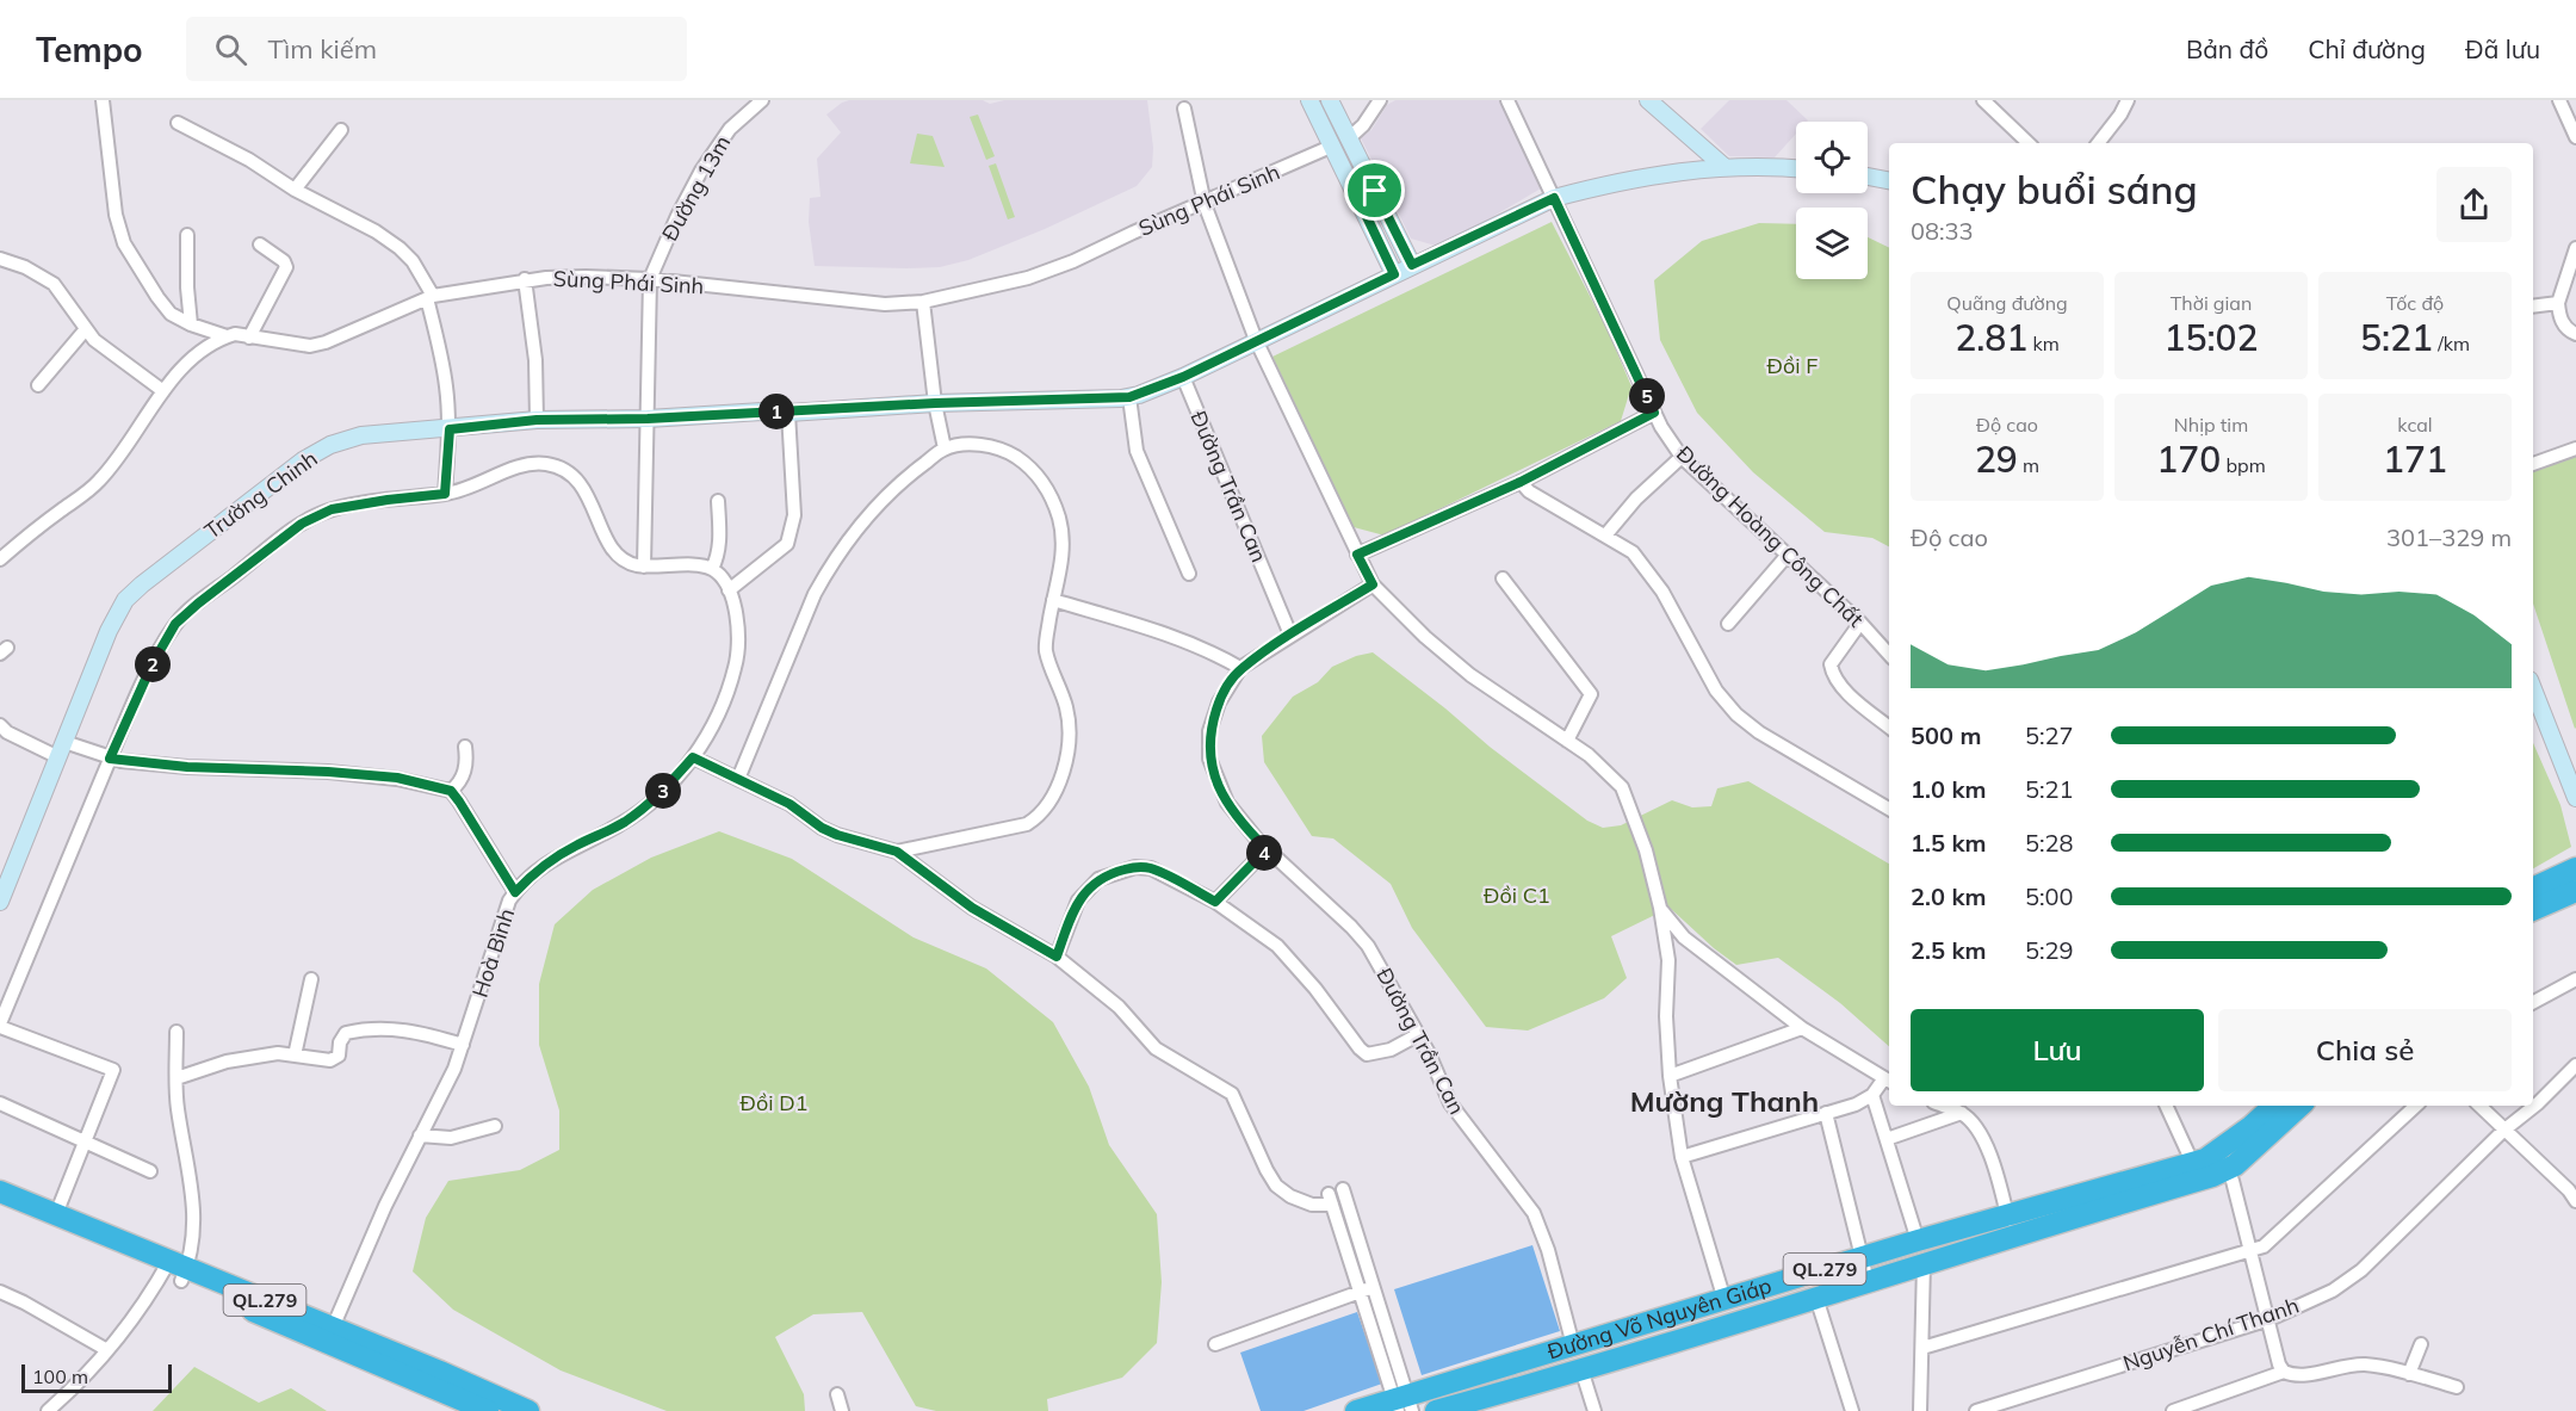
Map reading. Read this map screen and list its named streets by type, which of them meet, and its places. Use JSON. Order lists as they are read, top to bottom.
{
  "streets": {
    "highway": ["QL.279", "Đường Võ Nguyên Giáp"],
    "street": [
      "Đường 13m",
      "Sùng Phái Sinh",
      "Đường Trần Can",
      "Trường Chinh",
      "Đường Hoàng Công Chất",
      "Hoà Bình",
      "Nguyễn Chí Thanh"
    ]
  },
  "crossings": [
    ["Đường 13m", "Sùng Phái Sinh"],
    ["Đường 13m", "Trường Chinh"],
    ["Đường Trần Can", "Trường Chinh"],
    ["Đường Trần Can", "Đường Võ Nguyên Giáp"],
    ["Trường Chinh", "Đường Hoàng Công Chất"],
    ["Hoà Bình", "QL.279"]
  ],
  "districts": ["Mường Thanh"],
  "parks": ["Đồi F", "Đồi C1", "Đồi D1"],
  "scale_bar": "100 m",
  "page": {
    "header": "Tempo",
    "search": "Tìm kiếm",
    "nav": ["Bản đồ", "Chỉ đường", "Đã lưu"],
    "heading": ["Chạy buổi sáng", "08:33"],
    "stats": [
      ["Quãng đường", "2.81 km"],
      ["Thời gian", "15:02"],
      ["Tốc độ", "5:21 /km"],
      ["Độ cao", "29 m"],
      ["Nhịp tim", "170 bpm"],
      ["kcal", "171"]
    ],
    "pins": [
      "5",
      "1",
      "2",
      "3",
      "4"
    ],
    "chart": ["Độ cao", "301–329 m"],
    "list": [
      {
        "name": "500 m",
        "note": "5:27"
      },
      {
        "name": "1.0 km",
        "note": "5:21"
      },
      {
        "name": "1.5 km",
        "note": "5:28"
      },
      {
        "name": "2.0 km",
        "note": "5:00"
      },
      {
        "name": "2.5 km",
        "note": "5:29"
      }
    ],
    "buttons": ["Lưu", "Chia sẻ"],
    "scale": "100 m"
  }
}
